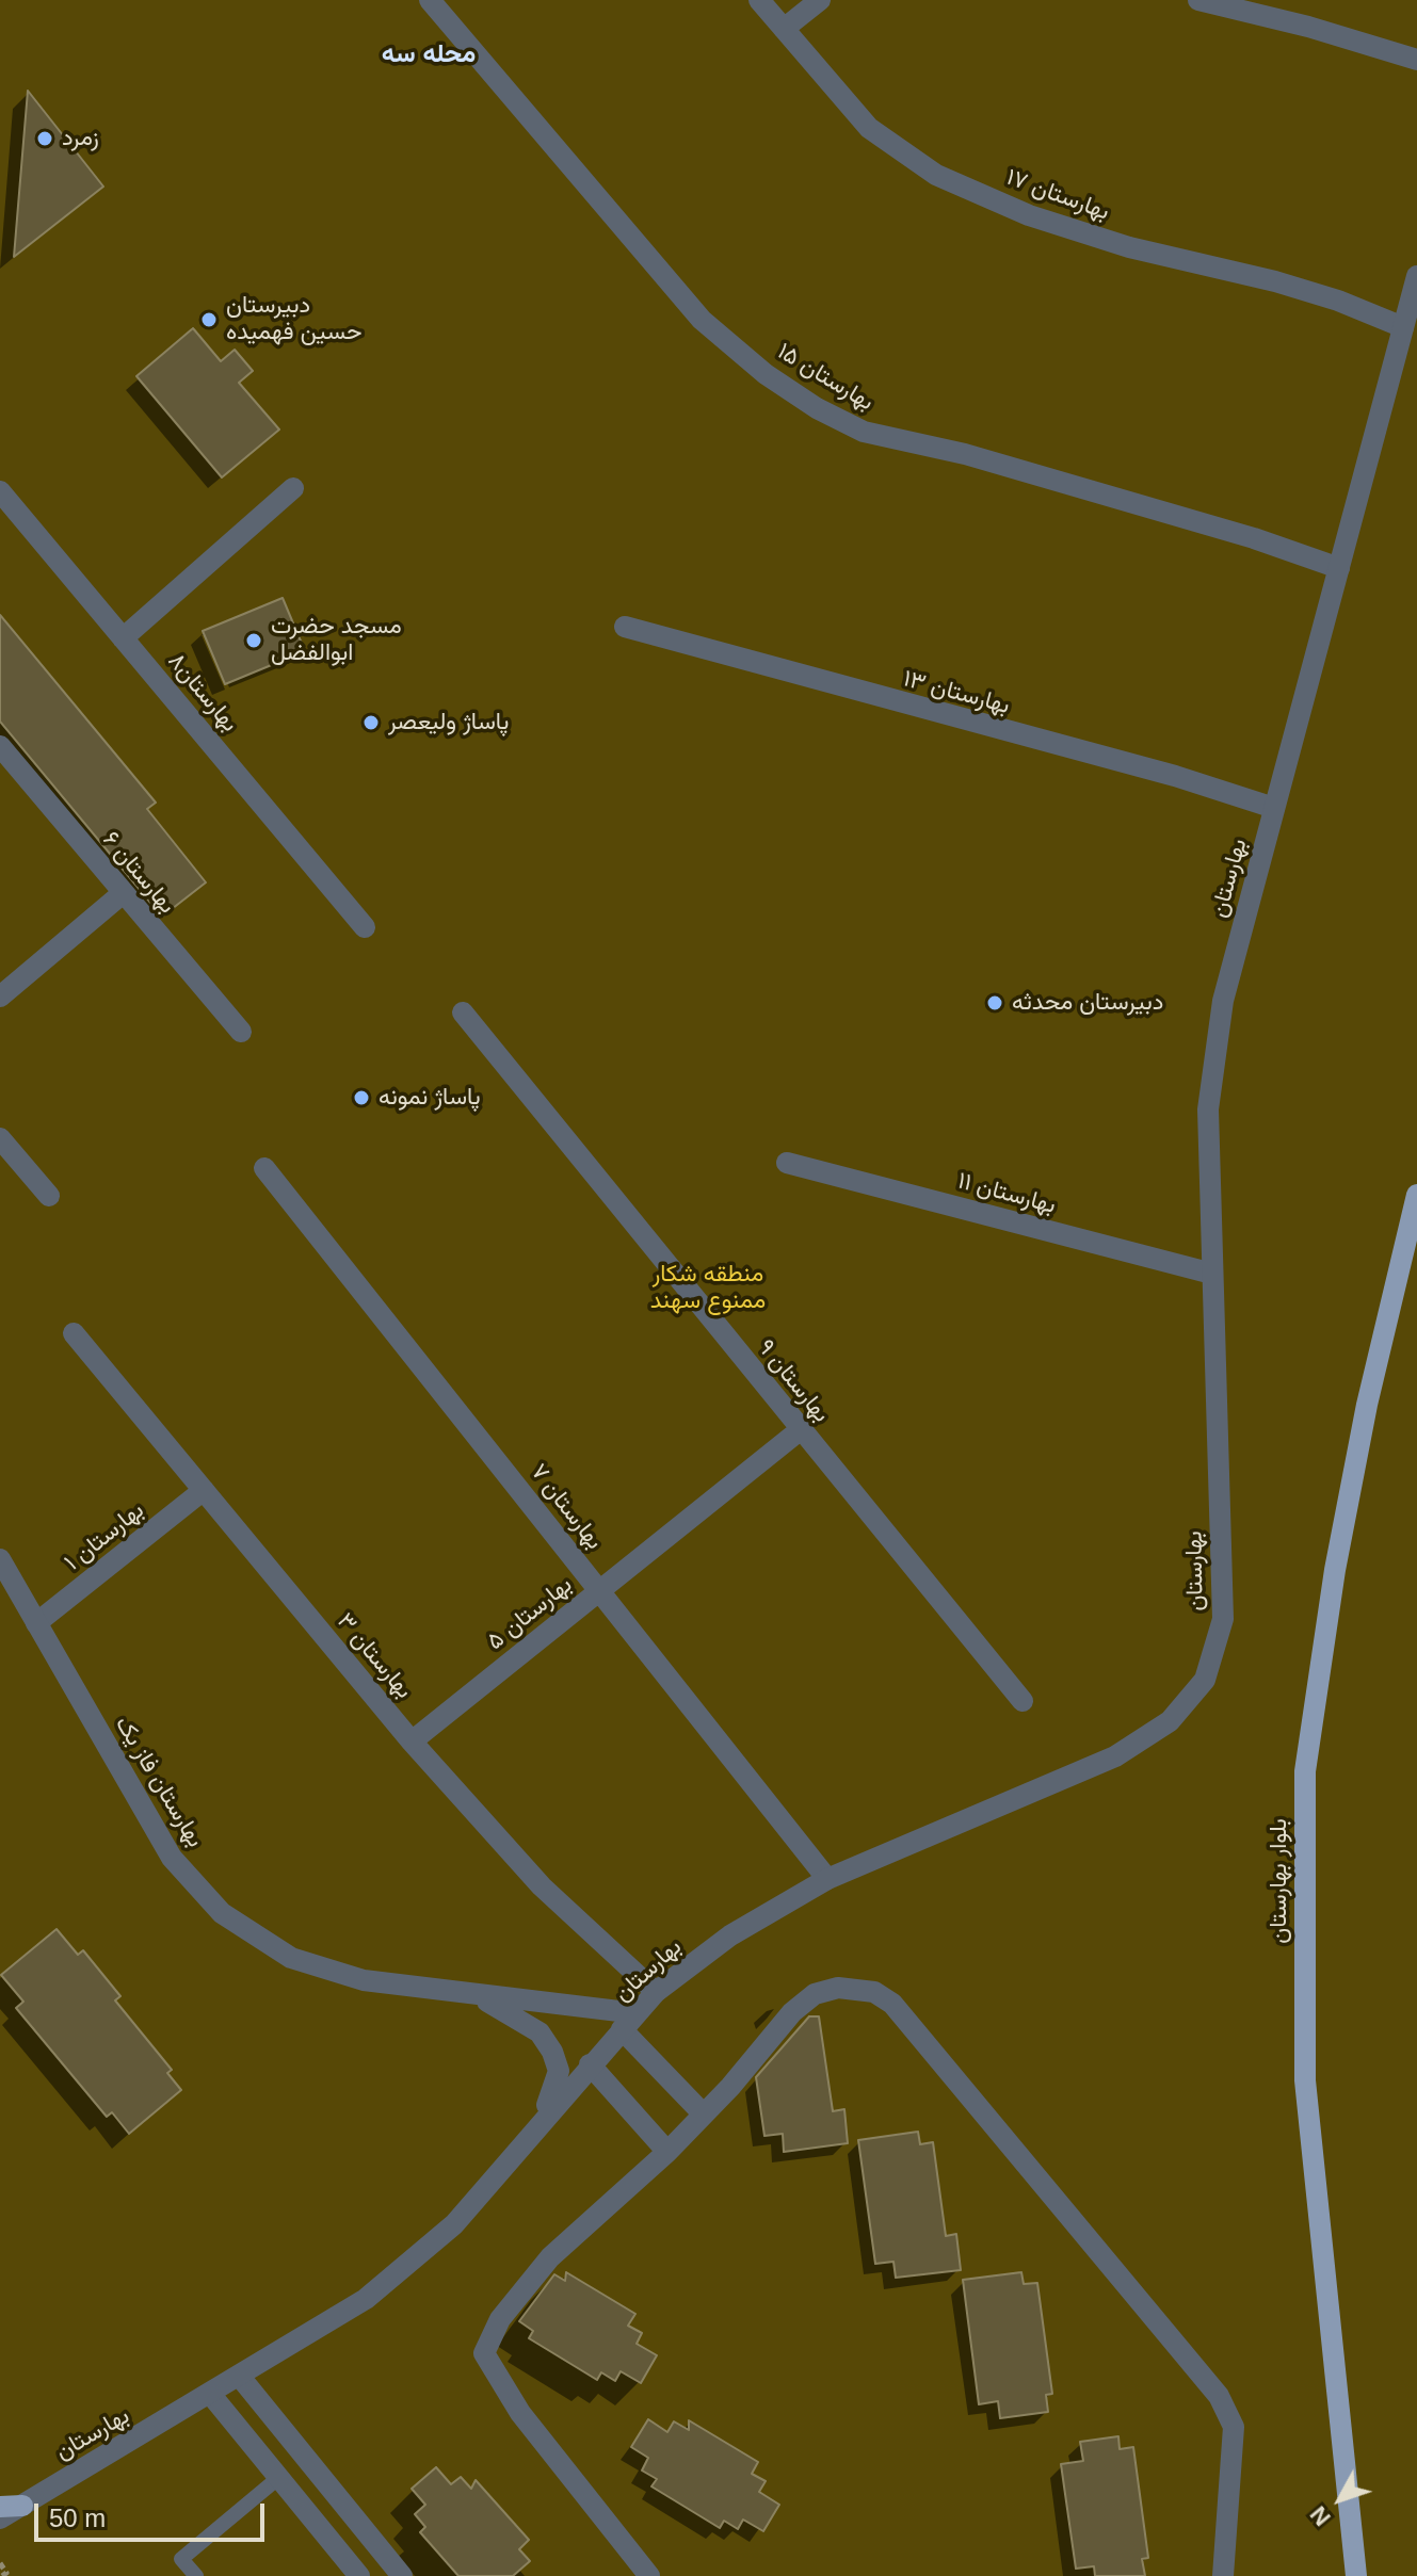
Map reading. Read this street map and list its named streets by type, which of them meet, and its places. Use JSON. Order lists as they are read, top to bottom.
{
  "streets": {
    "main road": ["بلوار بهارستان"],
    "street": [
      "بهارستان ۱۷",
      "بهارستان ۱۵",
      "بهارستان۸",
      "بهارستان ۱۳",
      "بهارستان ۶",
      "بهارستان",
      "بهارستان ۱۱",
      "بهارستان ۹",
      "بهارستان ۷",
      "بهارستان ۱",
      "بهارستان ۵",
      "بهارستان ۳",
      "بهارستان فاز یک"
    ]
  },
  "crossings": [
    ["بهارستان ۱۷", "بهارستان"],
    ["بهارستان ۱۵", "بهارستان"],
    ["بهارستان ۱۳", "بهارستان"],
    ["بهارستان", "بهارستان ۱۱"],
    ["بهارستان", "بهارستان ۷"],
    ["بهارستان", "بهارستان ۳"],
    ["بهارستان", "بهارستان فاز یک"],
    ["بهارستان ۹", "بهارستان ۵"],
    ["بهارستان ۷", "بهارستان ۵"],
    ["بهارستان ۱", "بهارستان ۳"],
    ["بهارستان ۱", "بهارستان فاز یک"],
    ["بهارستان ۵", "بهارستان ۳"]
  ],
  "districts": ["محله سه"],
  "parks": ["منطقه شکار ممنوع سهند"],
  "places": [
    "زمرد",
    "دبیرستان حسین فهمیده",
    "مسجد حضرت ابوالفضل",
    "پاساژ ولیعصر",
    "دبیرستان محدثه",
    "پاساژ نمونه"
  ],
  "scale_bar": "50 m",
  "north": "bottom left"
}
